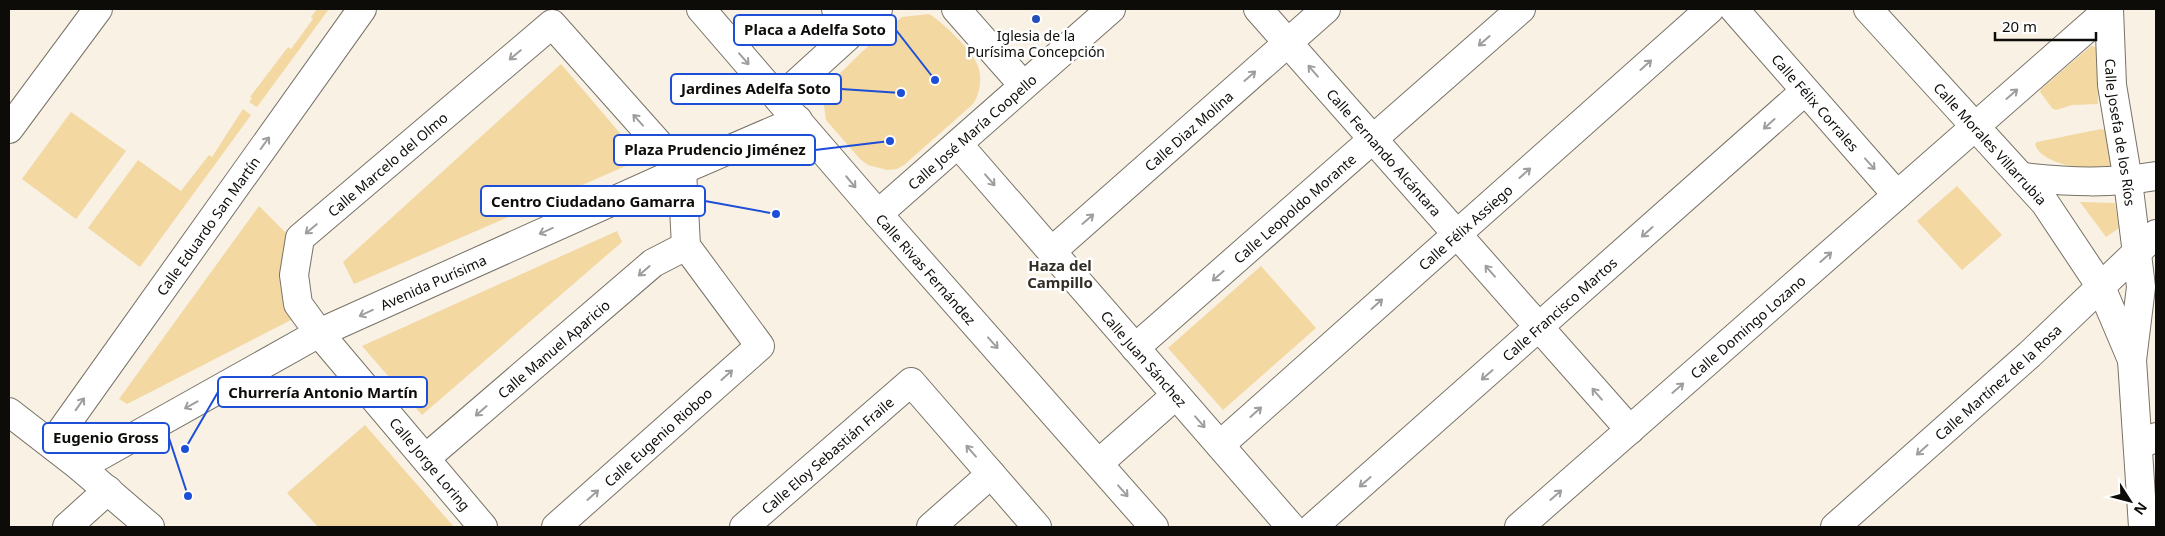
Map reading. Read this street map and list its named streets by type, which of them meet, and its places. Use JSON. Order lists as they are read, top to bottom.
{
  "streets": {
    "street": [
      "Calle Félix Corrales",
      "Calle Diaz Molina",
      "Calle José María Coopello",
      "Calle Josefa de los Ríos",
      "Calle Morales Villarrubia",
      "Calle Fernando Alcántara",
      "Calle Marcelo del Olmo",
      "Calle Leopoldo Morante",
      "Calle Eduardo San Martín",
      "Calle Félix Assiego",
      "Calle Rivas Fernández",
      "Avenida Purísima",
      "Calle Francisco Martos",
      "Calle Domingo Lozano",
      "Calle Manuel Aparicio",
      "Calle Juan Sánchez",
      "Calle Martínez de la Rosa",
      "Calle Eugenio Rioboo",
      "Calle Eloy Sebastián Fraile",
      "Calle Jorge Loring"
    ]
  },
  "crossings": [
    ["Calle Félix Corrales", "Calle Francisco Martos"],
    ["Calle Félix Corrales", "Calle Domingo Lozano"],
    ["Calle Diaz Molina", "Calle Fernando Alcántara"],
    ["Calle Diaz Molina", "Calle Juan Sánchez"],
    ["Calle José María Coopello", "Calle Rivas Fernández"],
    ["Calle José María Coopello", "Calle Juan Sánchez"],
    ["Calle Josefa de los Ríos", "Calle Morales Villarrubia"],
    ["Calle Josefa de los Ríos", "Calle Domingo Lozano"],
    ["Calle Josefa de los Ríos", "Calle Martínez de la Rosa"],
    ["Calle Morales Villarrubia", "Calle Domingo Lozano"],
    ["Calle Morales Villarrubia", "Calle Martínez de la Rosa"],
    ["Calle Fernando Alcántara", "Calle Leopoldo Morante"],
    ["Calle Fernando Alcántara", "Calle Félix Assiego"],
    ["Calle Fernando Alcántara", "Calle Francisco Martos"],
    ["Calle Fernando Alcántara", "Calle Domingo Lozano"],
    ["Calle Marcelo del Olmo", "Avenida Purísima"],
    ["Calle Marcelo del Olmo", "Calle Jorge Loring"],
    ["Calle Leopoldo Morante", "Calle Juan Sánchez"],
    ["Calle Félix Assiego", "Calle Juan Sánchez"],
    ["Calle Rivas Fernández", "Avenida Purísima"],
    ["Avenida Purísima", "Calle Jorge Loring"],
    ["Calle Manuel Aparicio", "Calle Eugenio Rioboo"],
    ["Calle Manuel Aparicio", "Calle Jorge Loring"]
  ],
  "one_way": [
    "Calle Félix Corrales",
    "Calle Diaz Molina",
    "Calle Fernando Alcántara",
    "Calle Leopoldo Morante",
    "Calle Eduardo San Martín",
    "Calle Félix Assiego",
    "Avenida Purísima",
    "Calle Francisco Martos",
    "Calle Domingo Lozano",
    "Calle Manuel Aparicio",
    "Calle Juan Sánchez",
    "Calle Martínez de la Rosa"
  ],
  "districts": ["Haza del Campillo"],
  "places": [
    "Iglesia de la Purísima Concepción",
    "Placa a Adelfa Soto",
    "Jardines Adelfa Soto",
    "Plaza Prudencio Jiménez",
    "Centro Ciudadano Gamarra",
    "Churrería Antonio Martín",
    "Eugenio Gross"
  ],
  "scale_bar": "20 m",
  "north": "bottom right"
}
